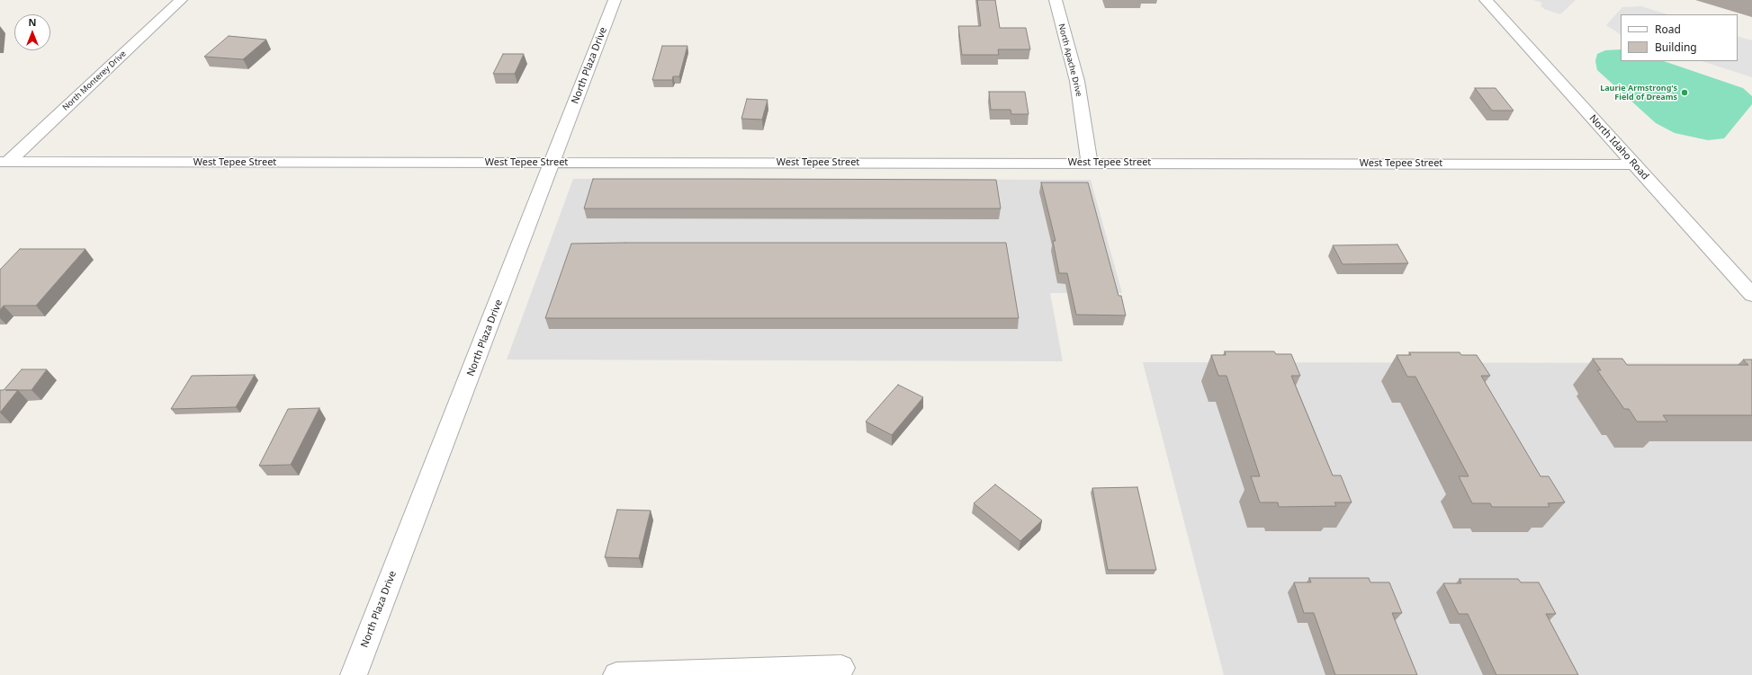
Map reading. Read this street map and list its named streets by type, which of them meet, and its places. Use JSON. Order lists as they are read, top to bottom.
{
  "streets": {
    "street": [
      "North Apache Drive",
      "North Plaza Drive",
      "North Monterey Drive",
      "North Idaho Road",
      "West Tepee Street"
    ]
  },
  "crossings": [
    ["North Apache Drive", "West Tepee Street"],
    ["North Plaza Drive", "West Tepee Street"],
    ["North Monterey Drive", "West Tepee Street"],
    ["North Idaho Road", "West Tepee Street"]
  ],
  "places": ["Laurie Armstrong's Field of Dreams"],
  "legend": ["Road", "Building"],
  "north": "top"
}
